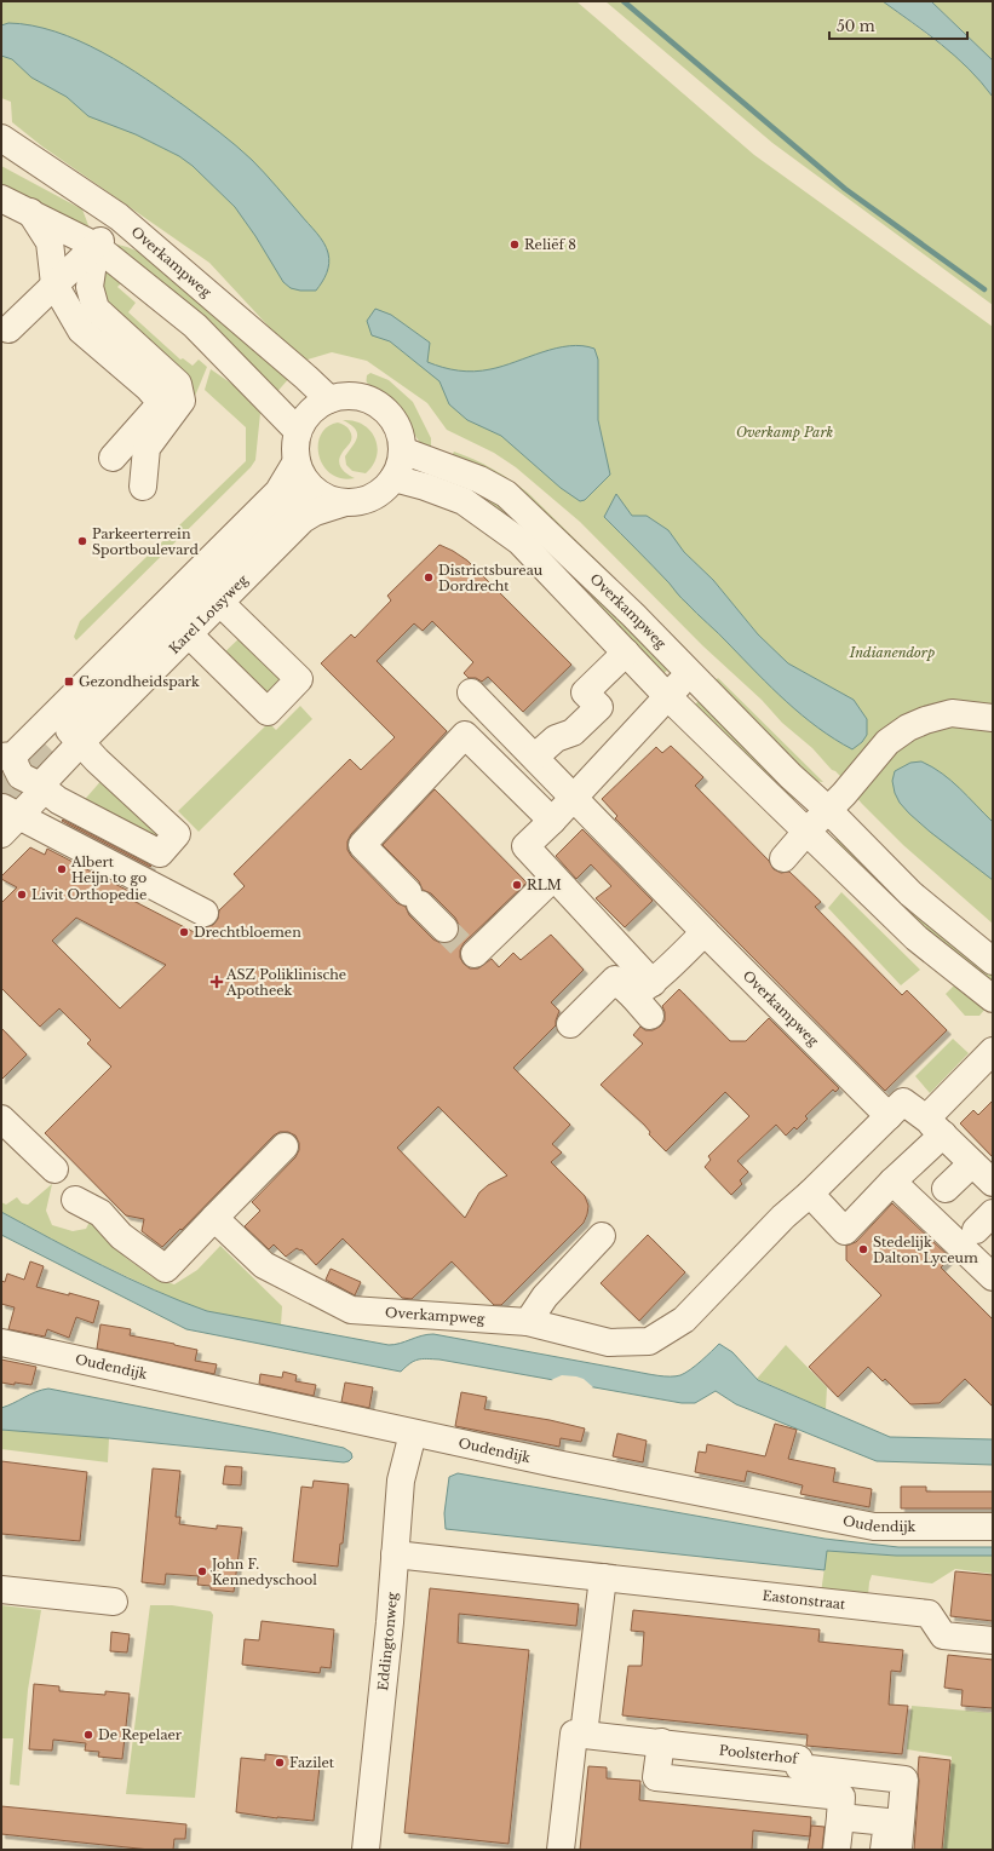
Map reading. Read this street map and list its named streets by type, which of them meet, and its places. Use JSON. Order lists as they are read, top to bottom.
{
  "streets": {
    "street": [
      "Overkampweg",
      "Karel Lotsyweg",
      "Oudendijk",
      "Eastonstraat",
      "Eddingtonweg",
      "Poolsterhof"
    ]
  },
  "crossings": [
    ["Overkampweg", "Karel Lotsyweg"],
    ["Oudendijk", "Eddingtonweg"],
    ["Eastonstraat", "Eddingtonweg"]
  ],
  "parks": ["Overkamp Park", "Indianendorp"],
  "places": {
    "other": [
      "Reliëf 8",
      "Parkeerterrein Sportboulevard",
      "Districtsbureau Dordrecht",
      "Albert Heijn to go",
      "RLM",
      "Livit Orthopedie",
      "Drechtbloemen",
      "Stedelijk Dalton Lyceum",
      "John F. Kennedyschool",
      "De Repelaer",
      "Fazilet"
    ],
    "transit": ["Gezondheidspark"],
    "health": ["ASZ Poliklinische Apotheek"]
  },
  "scale_bar": "50 m"
}
